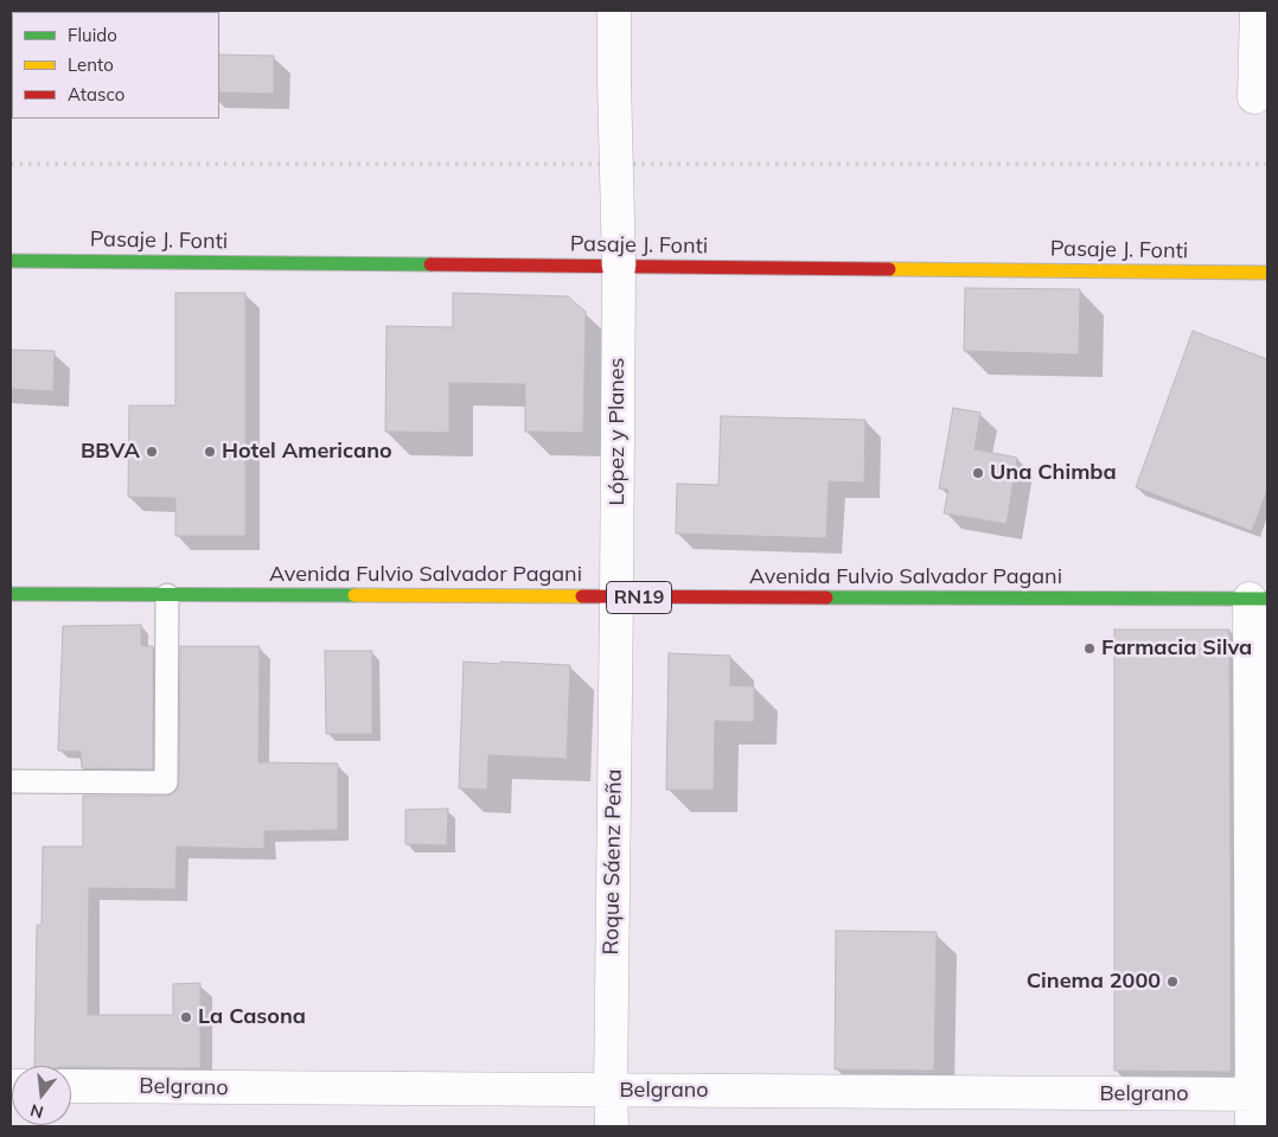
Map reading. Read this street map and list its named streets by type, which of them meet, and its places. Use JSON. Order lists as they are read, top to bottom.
{
  "streets": {
    "main road": ["Pasaje J. Fonti", "Avenida Fulvio Salvador Pagani", "RN19"],
    "street": ["López y Planes", "Roque Sáenz Peña", "Belgrano"]
  },
  "crossings": [
    ["Pasaje J. Fonti", "López y Planes"],
    ["López y Planes", "Avenida Fulvio Salvador Pagani"],
    ["López y Planes", "Roque Sáenz Peña"],
    ["Avenida Fulvio Salvador Pagani", "Roque Sáenz Peña"],
    ["Roque Sáenz Peña", "Belgrano"]
  ],
  "places": [
    "BBVA",
    "Hotel Americano",
    "Una Chimba",
    "Farmacia Silva",
    "Cinema 2000",
    "La Casona"
  ],
  "legend": ["Fluido", "Lento", "Atasco"],
  "north": "bottom"
}
